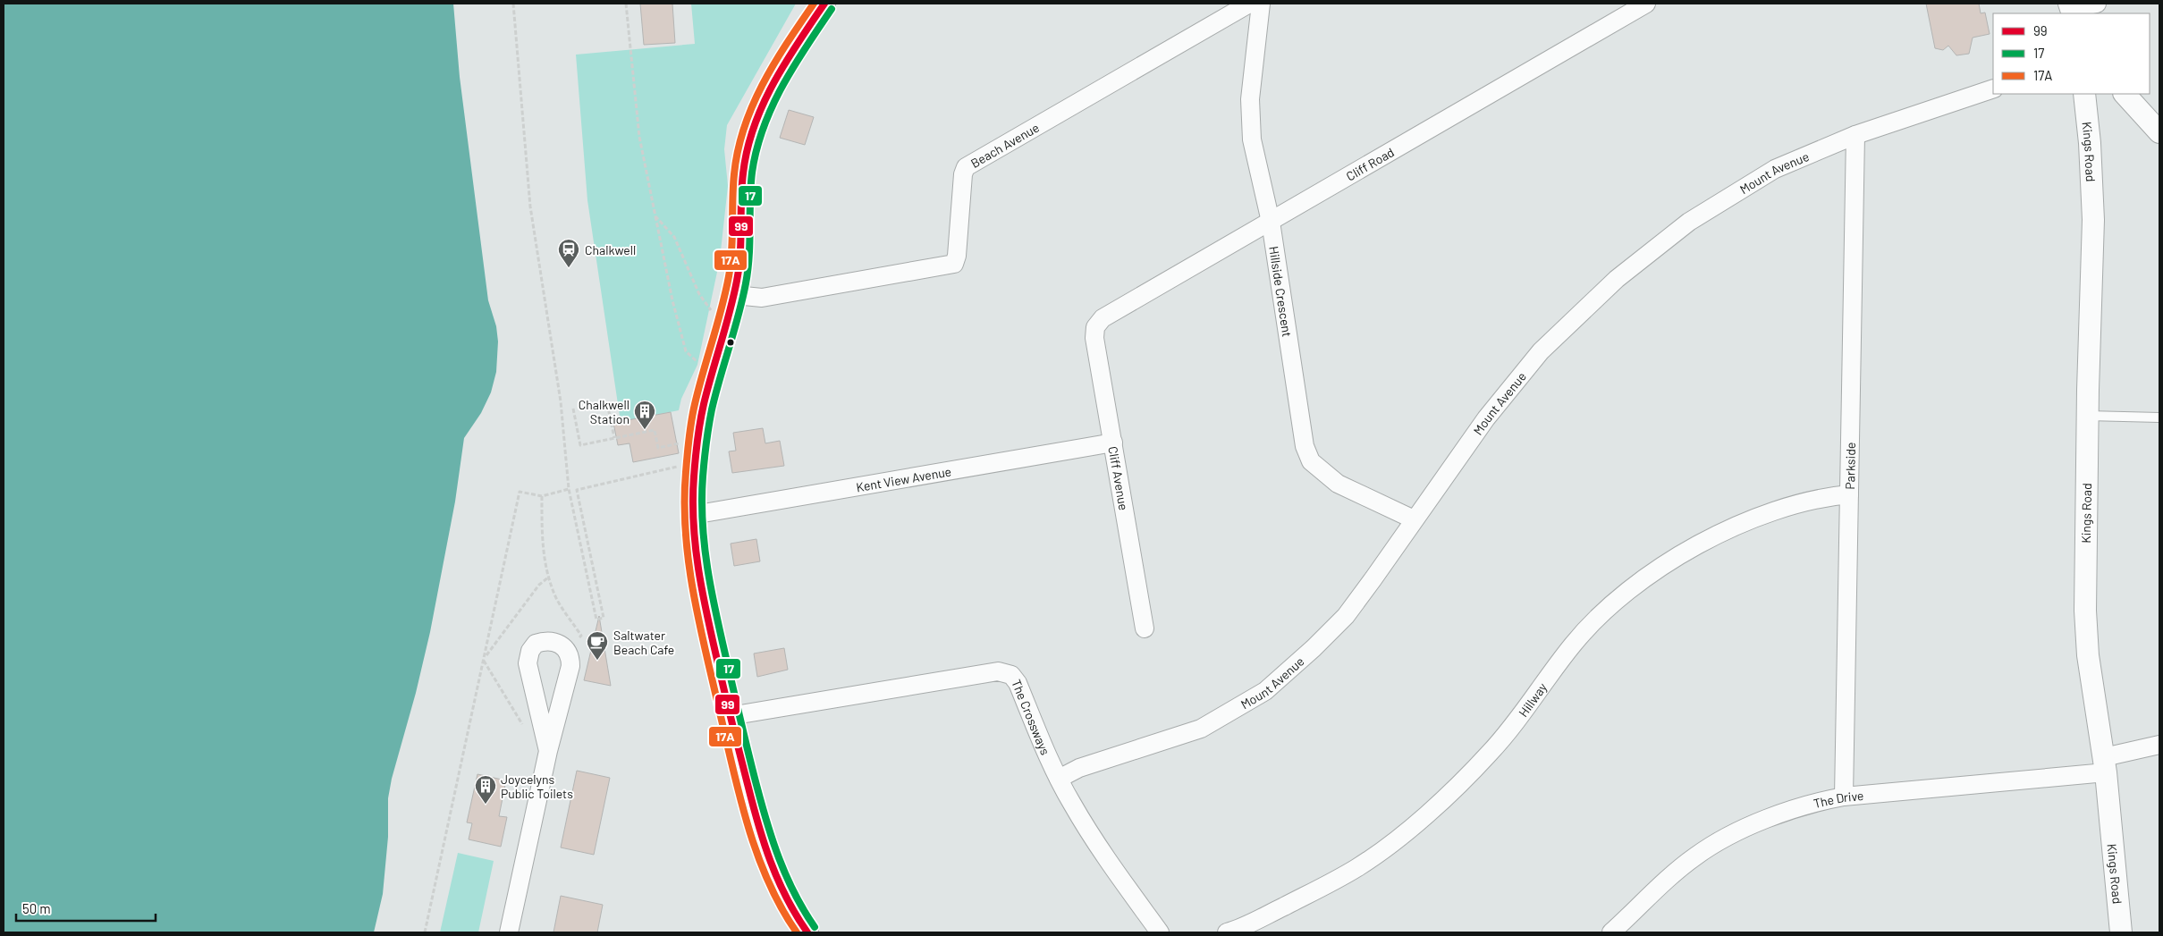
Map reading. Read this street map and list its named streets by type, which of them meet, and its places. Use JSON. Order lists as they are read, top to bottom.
{
  "streets": {
    "street": [
      "Beach Avenue",
      "Kings Road",
      "Cliff Road",
      "Mount Avenue",
      "Hillside Crescent",
      "Parkside",
      "Kent View Avenue",
      "Cliff Avenue",
      "Hillway",
      "The Crossways",
      "The Drive"
    ]
  },
  "crossings": [
    ["Kings Road", "The Drive"],
    ["Cliff Road", "Hillside Crescent"],
    ["Cliff Road", "Cliff Avenue"],
    ["Mount Avenue", "Hillside Crescent"],
    ["Mount Avenue", "Parkside"],
    ["Mount Avenue", "The Crossways"],
    ["Parkside", "Hillway"],
    ["Parkside", "The Drive"],
    ["Kent View Avenue", "Cliff Avenue"]
  ],
  "places": {
    "station": ["Chalkwell"],
    "building": ["Chalkwell Station", "Joycelyns Public Toilets"],
    "cafe": ["Saltwater Beach Cafe"]
  },
  "lines": ["transit line 99", "transit line 17A", "transit line 17"],
  "legend": ["99", "17", "17A"],
  "scale_bar": "50 m"
}
